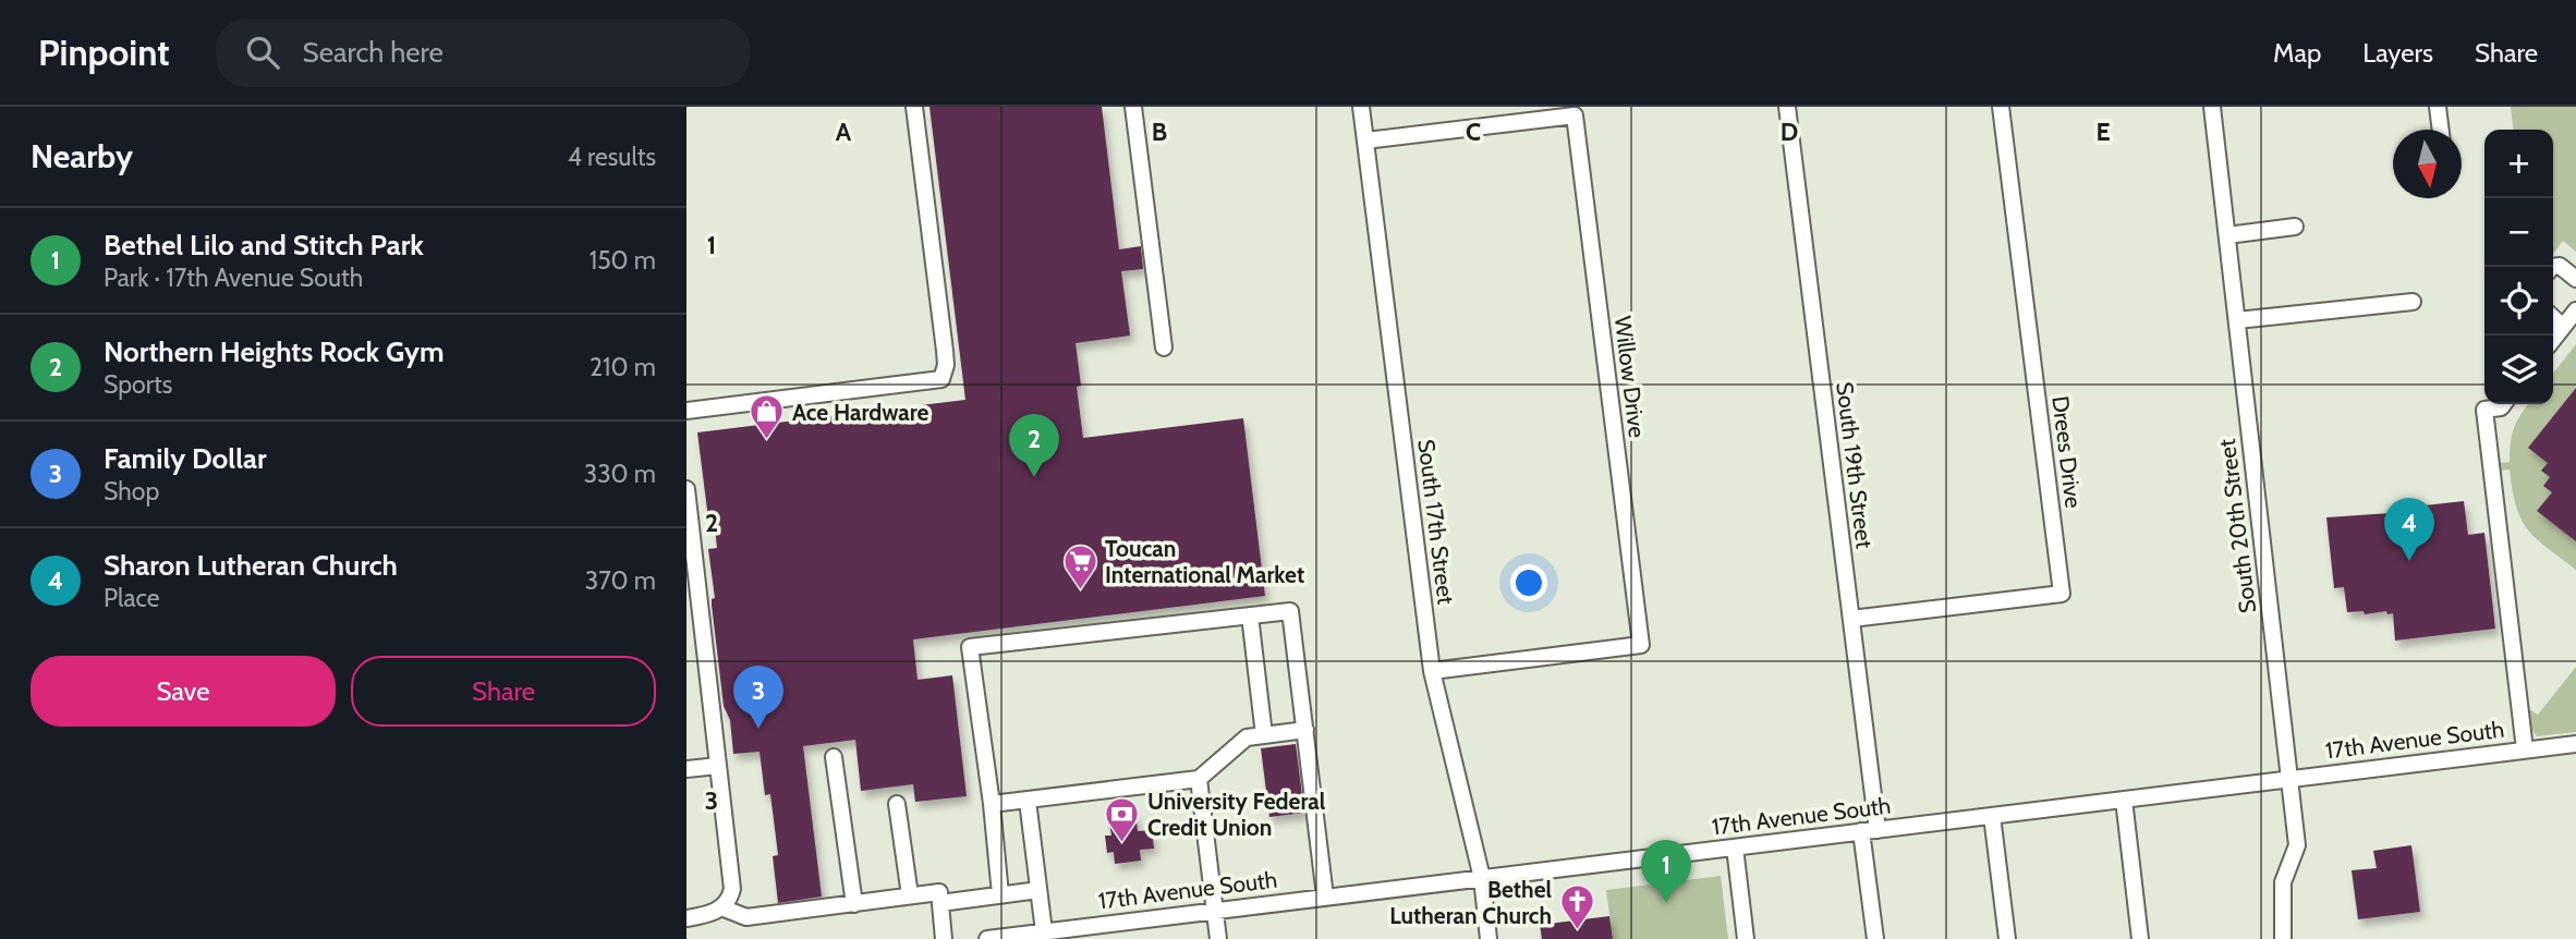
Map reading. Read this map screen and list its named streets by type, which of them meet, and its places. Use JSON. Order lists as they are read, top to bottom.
{
  "streets": {
    "street": [
      "Willow Drive",
      "Drees Drive",
      "South 19th Street",
      "South 17th Street",
      "South 20th Street",
      "17th Avenue South"
    ]
  },
  "crossings": [
    ["Willow Drive", "South 17th Street"],
    ["Drees Drive", "South 19th Street"],
    ["South 19th Street", "17th Avenue South"],
    ["South 17th Street", "17th Avenue South"],
    ["South 20th Street", "17th Avenue South"]
  ],
  "places": {
    "shop": ["Ace Hardware"],
    "supermarket": ["Toucan International Market"],
    "bank": ["University Federal Credit Union"],
    "church": ["Bethel Lutheran Church"]
  },
  "north": "bottom",
  "page": {
    "header": "Pinpoint",
    "search": "Search here",
    "nav": ["Map", "Layers", "Share"],
    "heading": ["Nearby", "4 results"],
    "map_buttons": ["+", "−"],
    "list": [
      {
        "mark": "1",
        "name": "Bethel Lilo and Stitch Park",
        "note": "Park · 17th Avenue South",
        "value": "150 m"
      },
      {
        "mark": "2",
        "name": "Northern Heights Rock Gym",
        "note": "Sports",
        "value": "210 m"
      },
      {
        "mark": "3",
        "name": "Family Dollar",
        "note": "Shop",
        "value": "330 m"
      },
      {
        "mark": "4",
        "name": "Sharon Lutheran Church",
        "note": "Place",
        "value": "370 m"
      }
    ],
    "pins": [
      "2",
      "4",
      "3",
      "1"
    ],
    "buttons": ["Save", "Share"]
  },
  "grid": {
    "columns": [
      "A",
      "B",
      "C",
      "D",
      "E"
    ],
    "rows": ["1", "2", "3"]
  }
}
